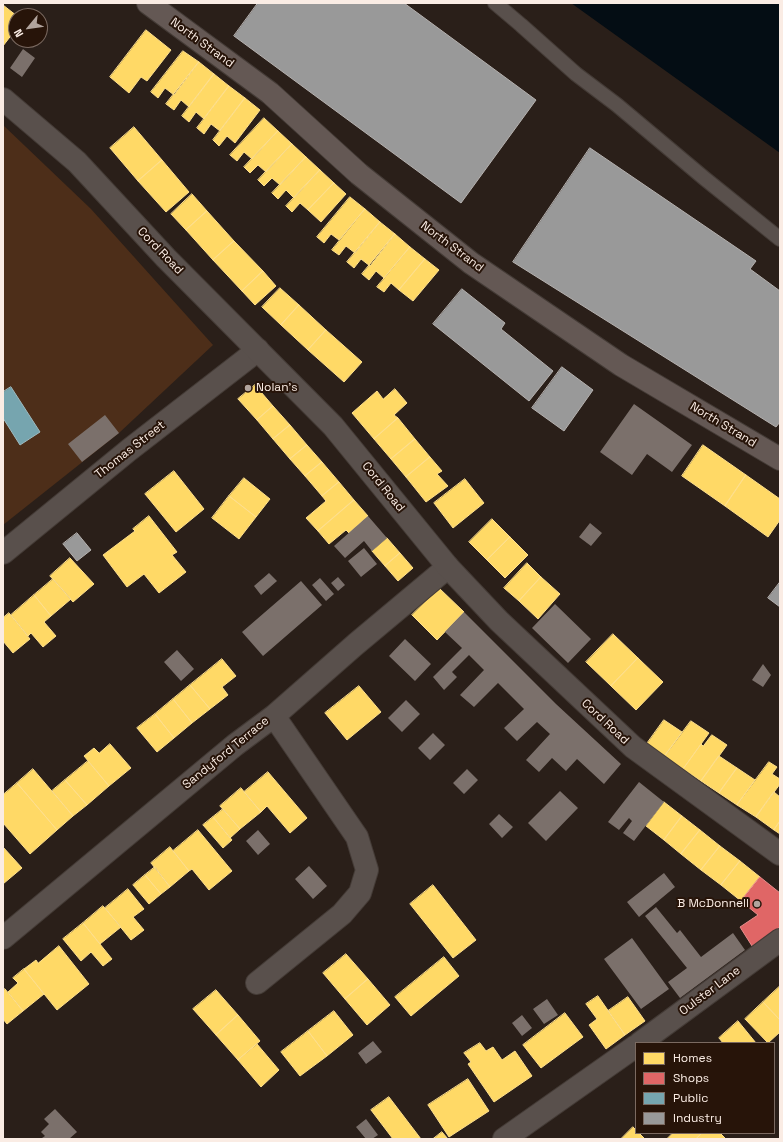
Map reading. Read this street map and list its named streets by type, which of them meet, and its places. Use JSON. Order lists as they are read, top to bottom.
{
  "streets": {
    "main road": ["North Strand"],
    "street": [
      "Cord Road",
      "Thomas Street",
      "Sandyford Terrace",
      "Oulster Lane"
    ]
  },
  "crossings": [
    ["Cord Road", "Thomas Street"],
    ["Cord Road", "Sandyford Terrace"]
  ],
  "places": ["Nolan’s", "B McDonnell"],
  "legend": [
    "Homes",
    "Shops",
    "Public",
    "Industry"
  ],
  "north": "bottom left"
}
